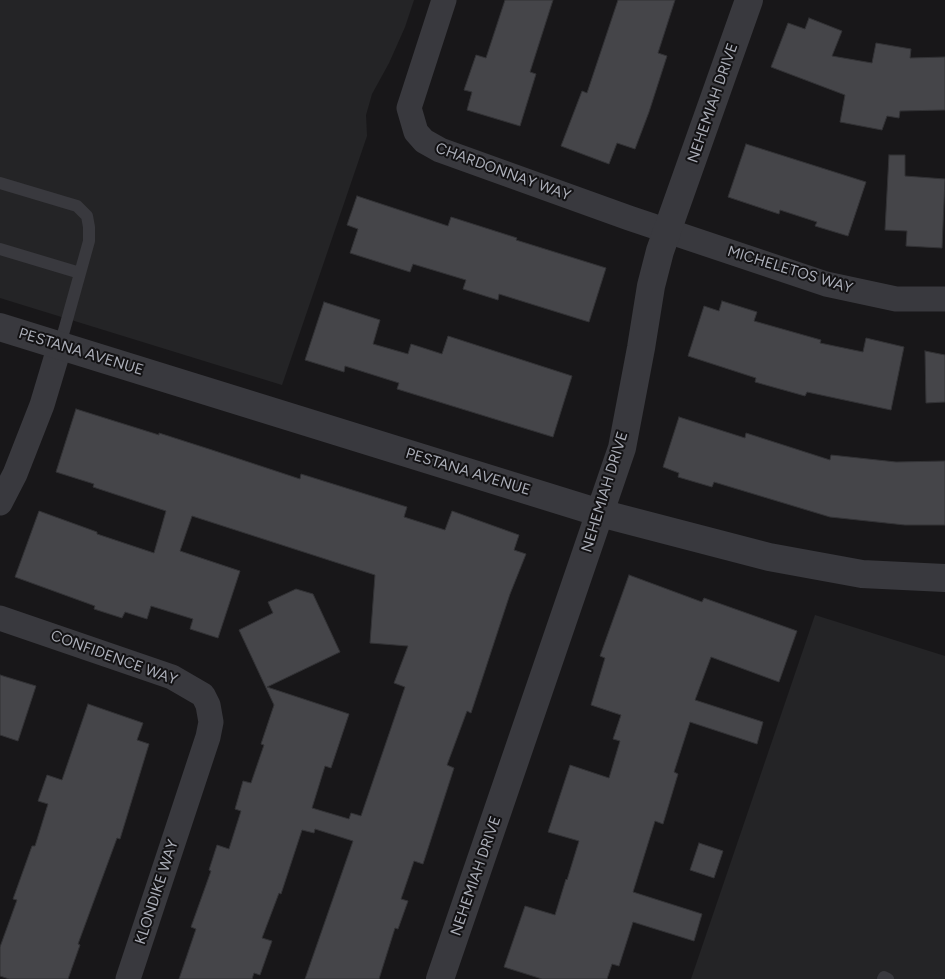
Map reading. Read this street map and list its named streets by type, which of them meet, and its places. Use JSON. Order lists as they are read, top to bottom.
{
  "streets": {
    "street": [
      "NEHEMIAH DRIVE",
      "CHARDONNAY WAY",
      "MICHELETOS WAY",
      "PESTANA AVENUE",
      "CONFIDENCE WAY",
      "KLONDIKE WAY"
    ]
  },
  "crossings": [
    ["NEHEMIAH DRIVE", "CHARDONNAY WAY"],
    ["NEHEMIAH DRIVE", "MICHELETOS WAY"],
    ["NEHEMIAH DRIVE", "PESTANA AVENUE"],
    ["CHARDONNAY WAY", "MICHELETOS WAY"],
    ["CONFIDENCE WAY", "KLONDIKE WAY"]
  ]
}
